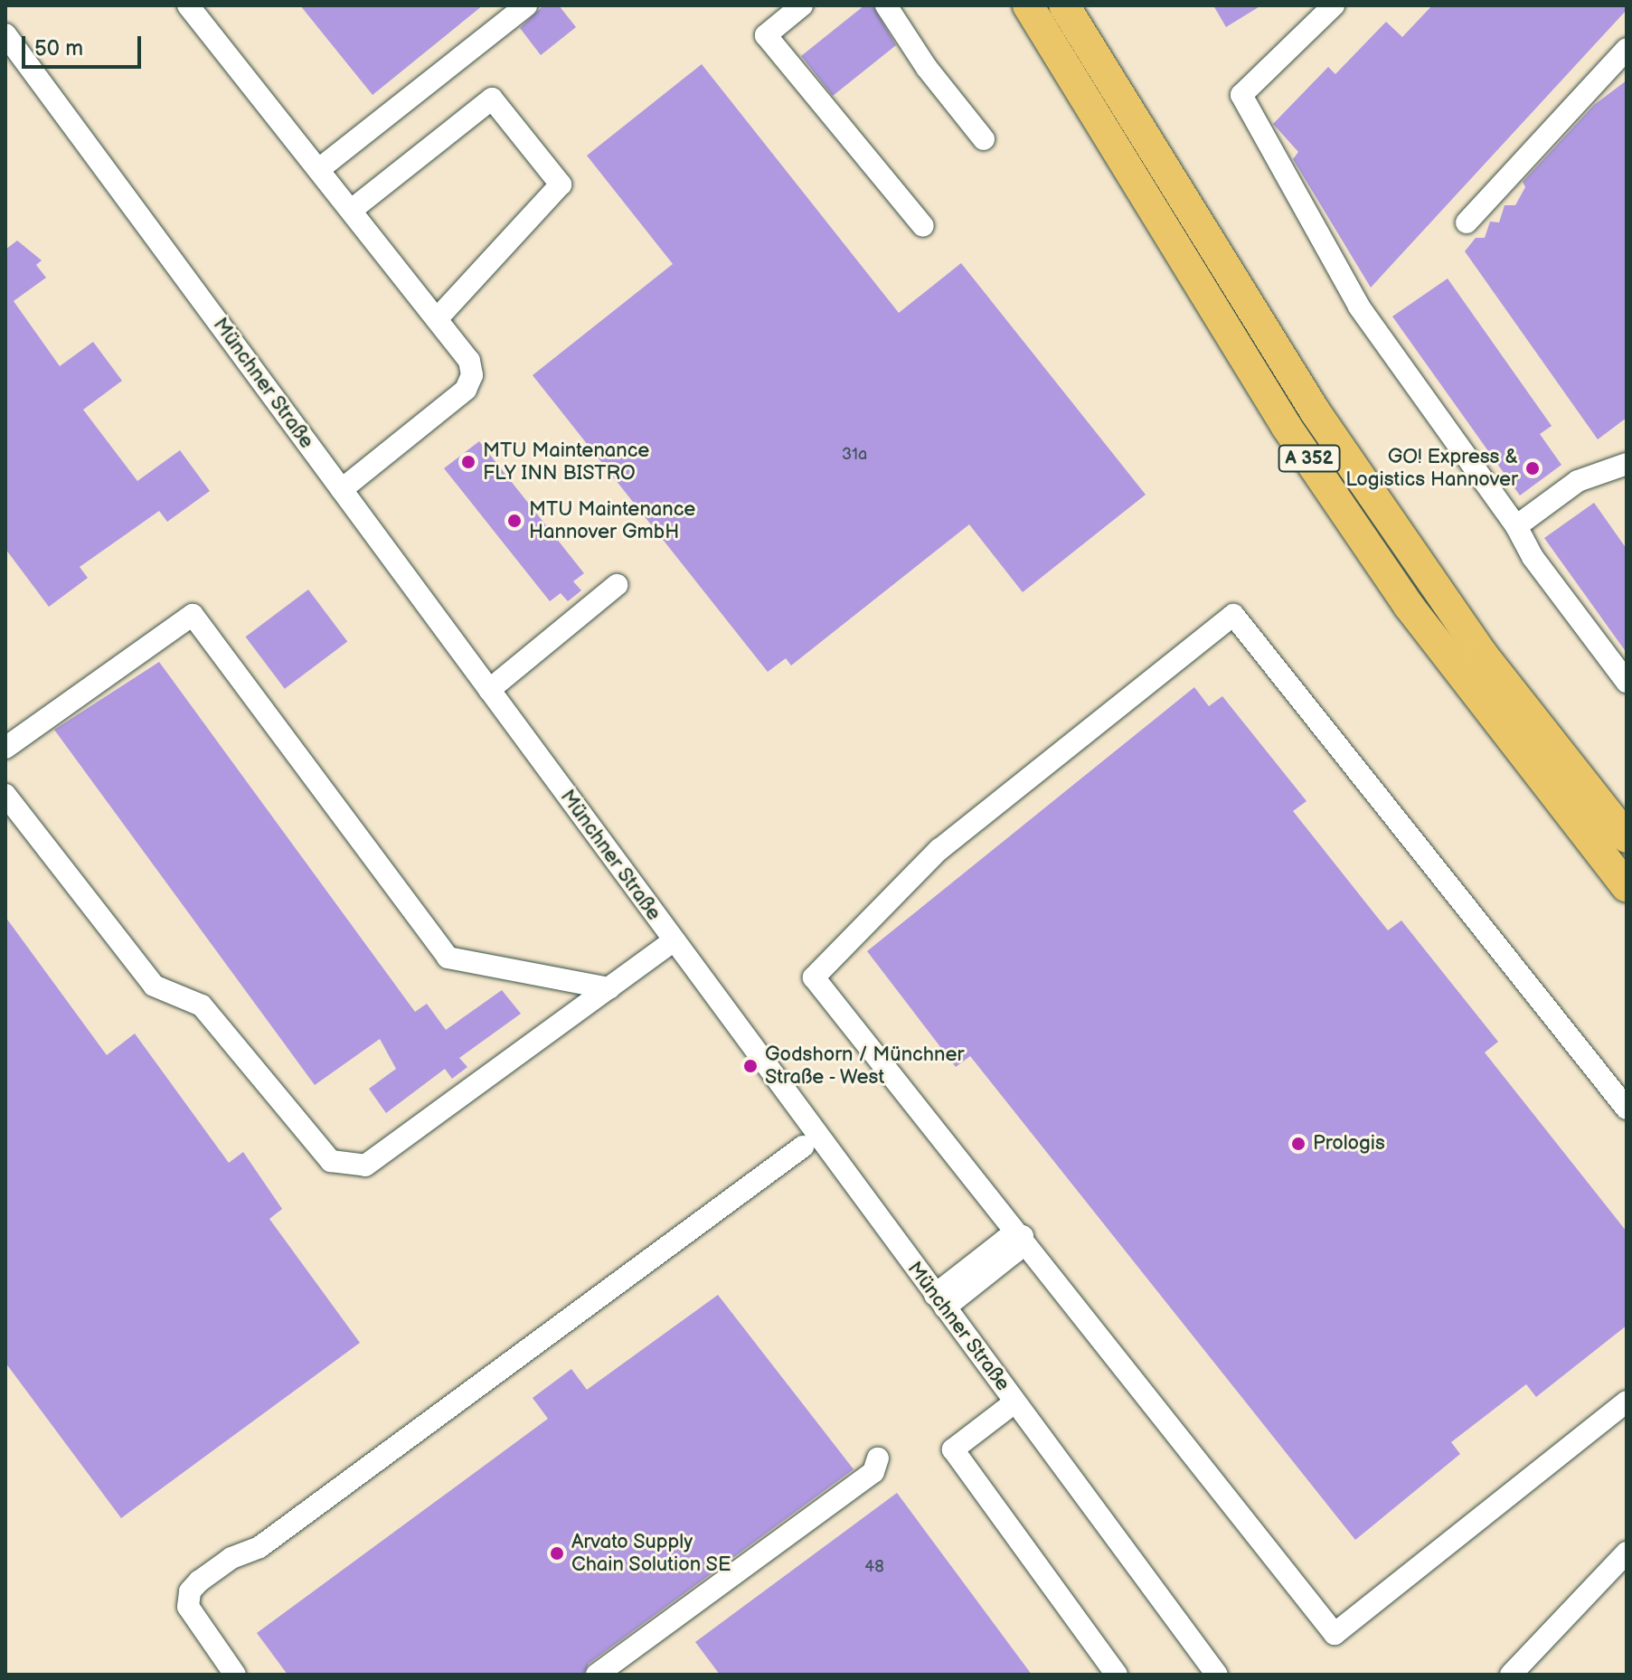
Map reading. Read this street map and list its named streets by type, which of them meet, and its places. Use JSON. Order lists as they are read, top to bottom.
{
  "streets": {
    "highway": ["A 352"],
    "street": ["Münchner Straße"]
  },
  "places": [
    "MTU Maintenance FLY INN BISTRO",
    "GO! Express & Logistics Hannover",
    "MTU Maintenance Hannover GmbH",
    "Godshorn / Münchner Straße - West",
    "Prologis",
    "Arvato Supply Chain Solution SE"
  ],
  "house_numbers": ["31a", "48"],
  "scale_bar": "50 m"
}
